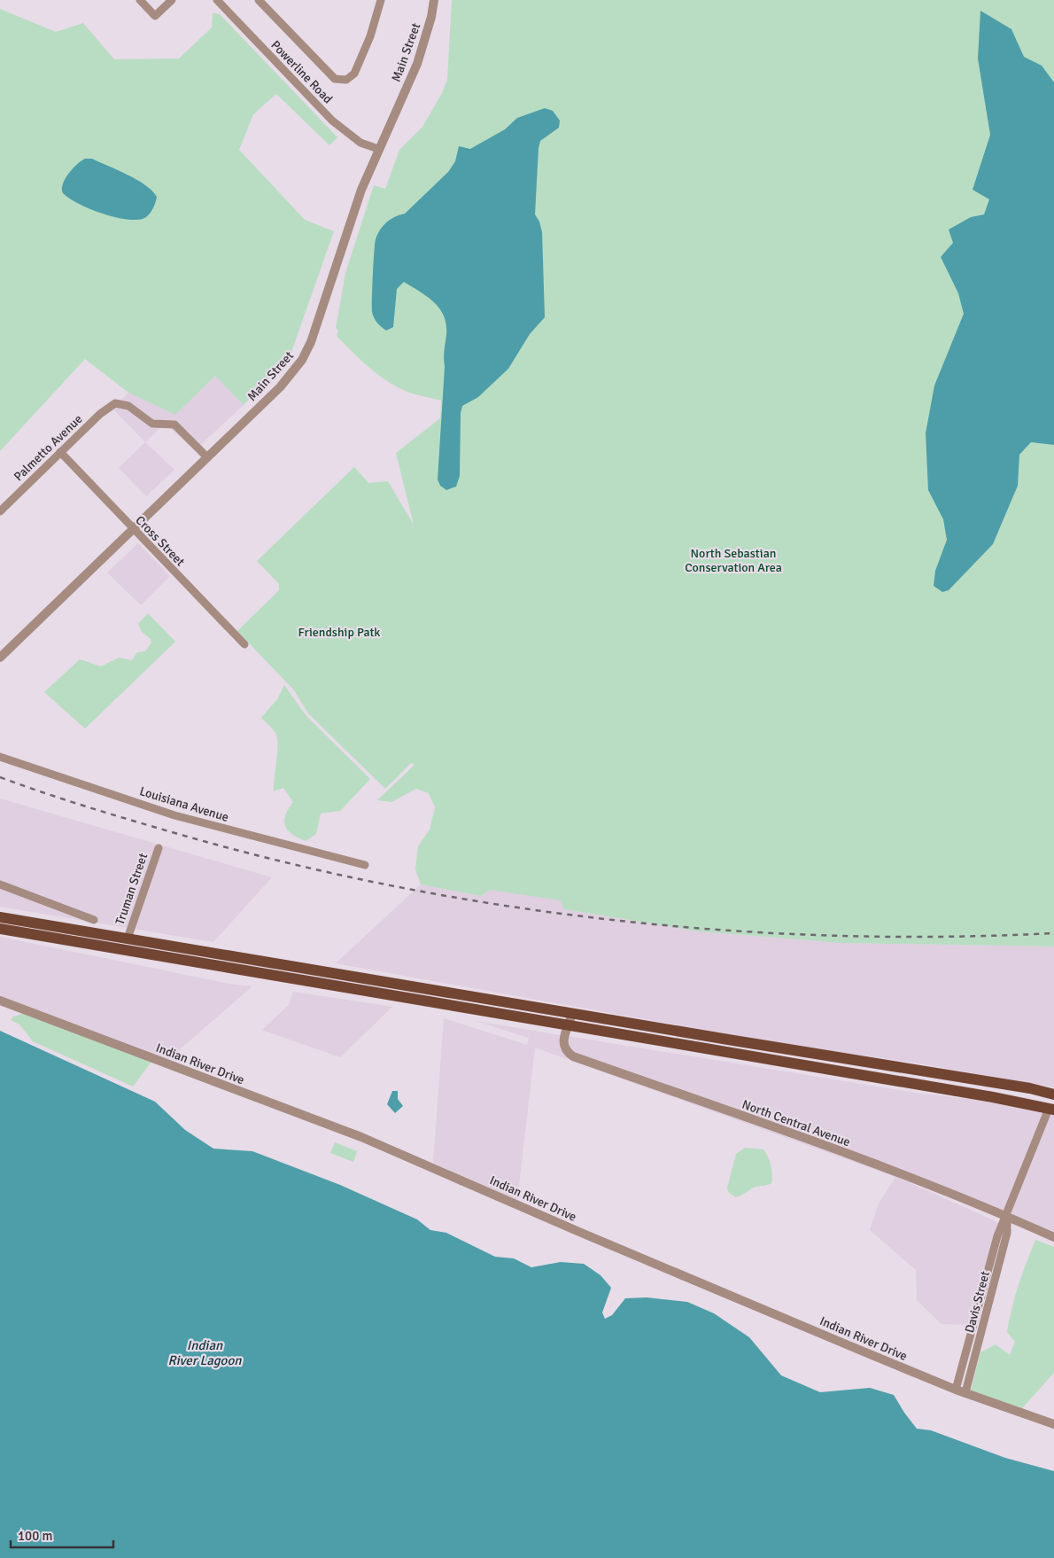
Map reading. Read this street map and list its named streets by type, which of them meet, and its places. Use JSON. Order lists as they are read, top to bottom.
{
  "streets": {
    "street": [
      "Main Street",
      "Powerline Road",
      "Palmetto Avenue",
      "Cross Street",
      "Louisiana Avenue",
      "Truman Street",
      "Indian River Drive",
      "North Central Avenue",
      "Davis Street"
    ]
  },
  "crossings": [
    ["Main Street", "Powerline Road"],
    ["Main Street", "Palmetto Avenue"],
    ["Main Street", "Cross Street"],
    ["Palmetto Avenue", "Cross Street"],
    ["Indian River Drive", "Davis Street"],
    ["North Central Avenue", "Davis Street"]
  ],
  "water": ["Indian River Lagoon"],
  "parks": ["North Sebastian Conservation Area", "Friendship Patk"],
  "scale_bar": "100 m"
}
